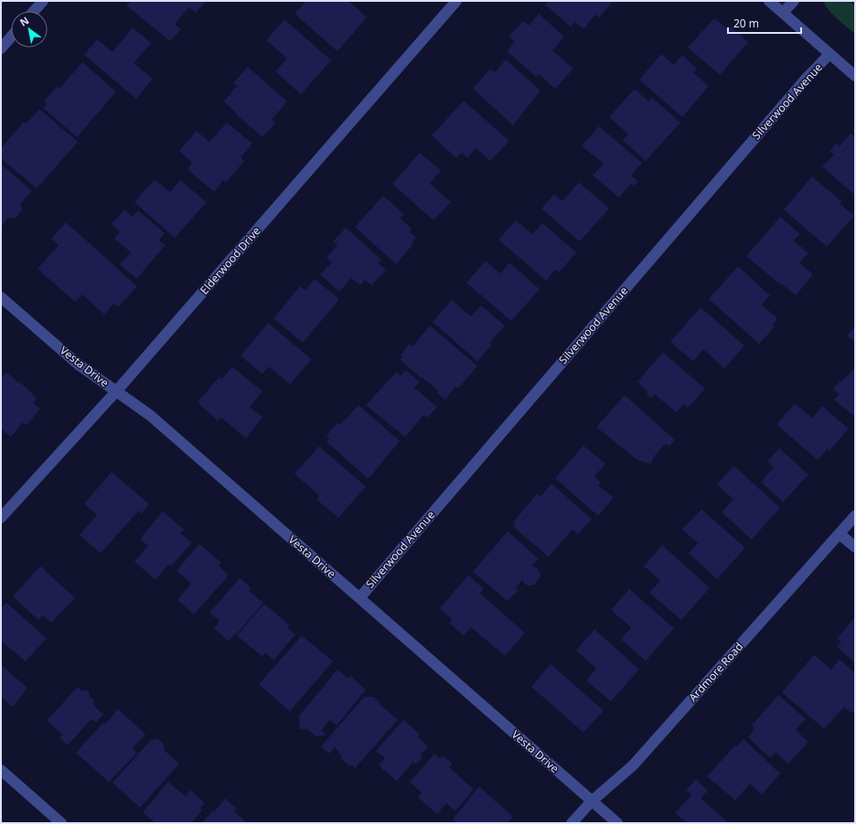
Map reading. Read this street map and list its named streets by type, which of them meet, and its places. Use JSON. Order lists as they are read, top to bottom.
{
  "streets": {
    "street": [
      "Silverwood Avenue",
      "Elderwood Drive",
      "Vesta Drive",
      "Ardmore Road"
    ]
  },
  "crossings": [
    ["Silverwood Avenue", "Vesta Drive"],
    ["Elderwood Drive", "Vesta Drive"],
    ["Vesta Drive", "Ardmore Road"]
  ],
  "scale_bar": "20 m",
  "north": "top left"
}
